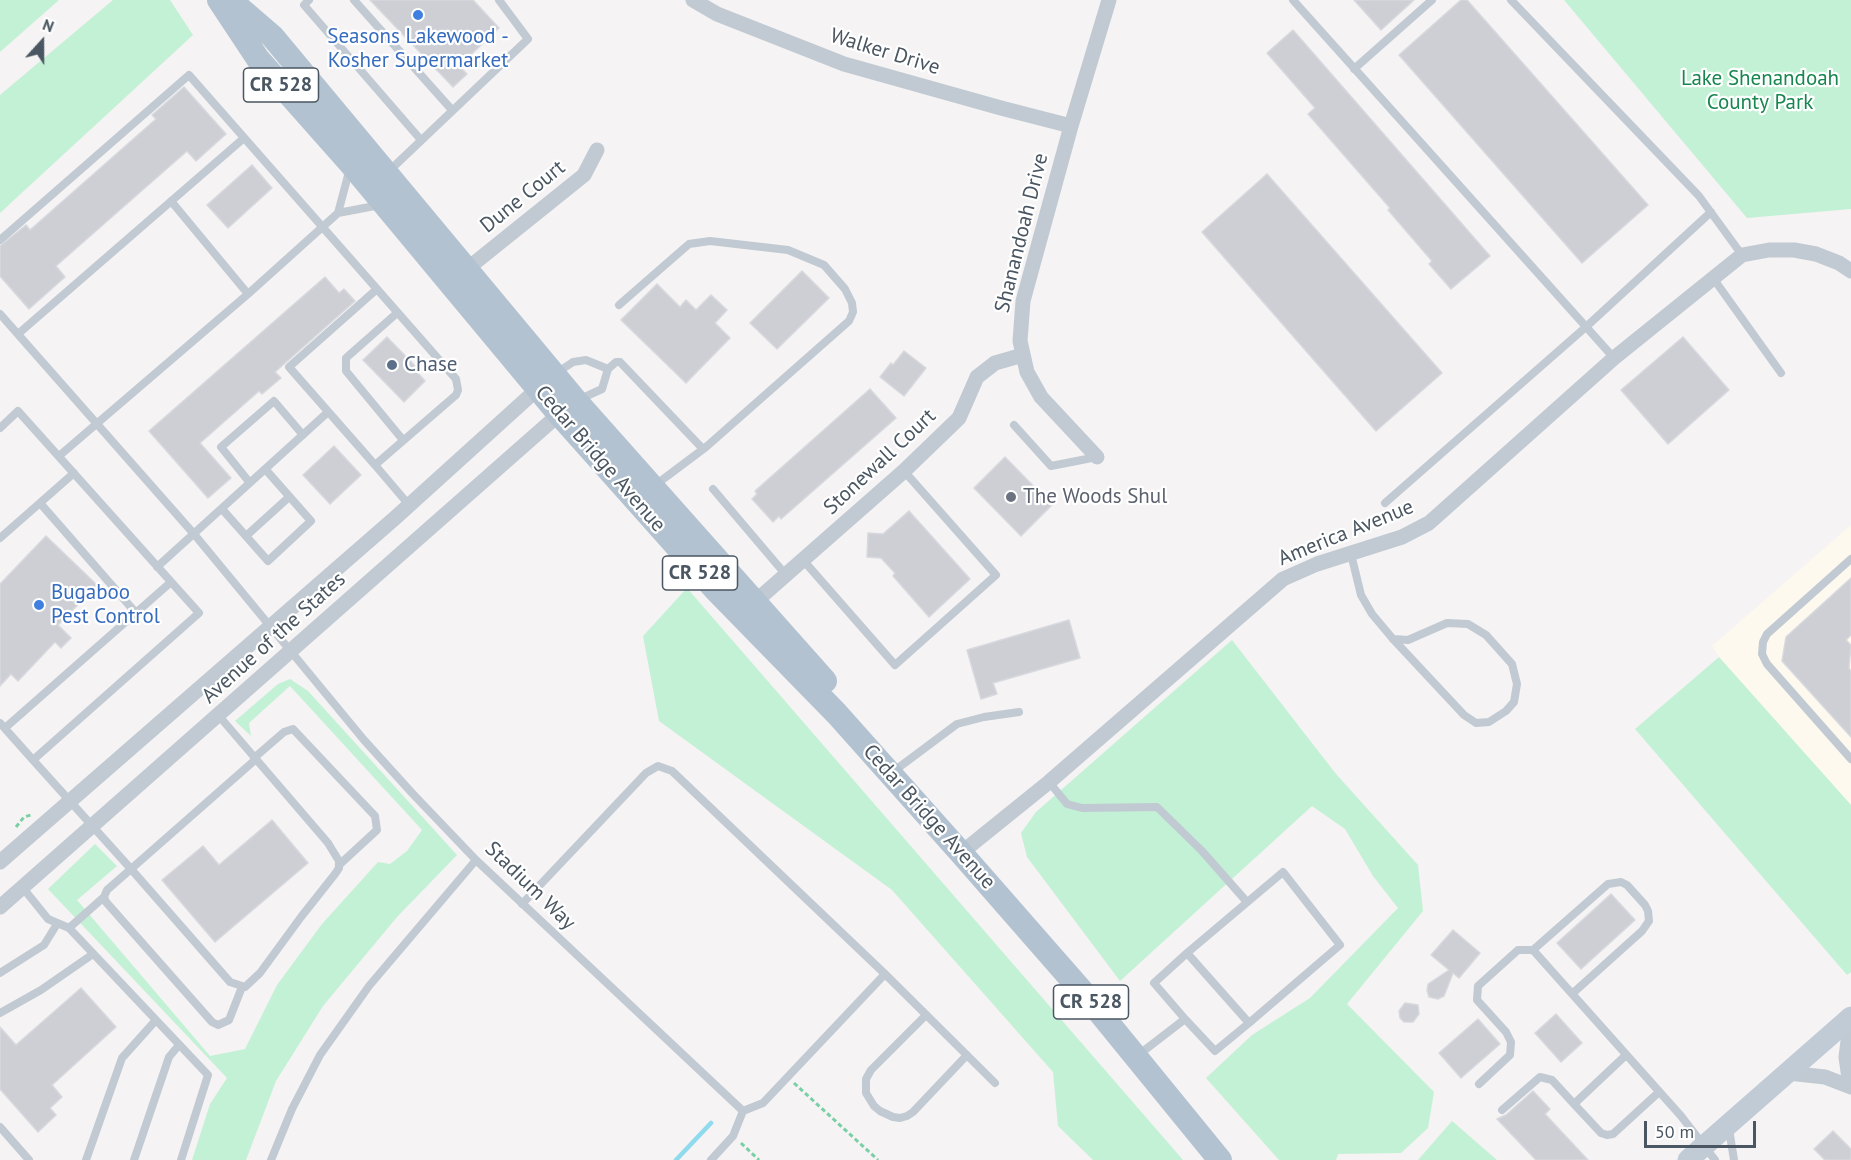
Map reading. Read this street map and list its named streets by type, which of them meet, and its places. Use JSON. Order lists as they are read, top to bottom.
{
  "streets": {
    "main road": ["CR 528", "Cedar Bridge Avenue"],
    "street": [
      "Walker Drive",
      "Dune Court",
      "Shanandoah Drive",
      "Stonewall Court",
      "America Avenue",
      "Avenue of the States"
    ],
    "lane": ["Stadium Way"]
  },
  "crossings": [
    ["Walker Drive", "Shanandoah Drive"],
    ["Shanandoah Drive", "Stonewall Court"],
    ["Cedar Bridge Avenue", "America Avenue"],
    ["Cedar Bridge Avenue", "Avenue of the States"],
    ["Avenue of the States", "Stadium Way"]
  ],
  "parks": ["Lake Shenandoah County Park"],
  "places": [
    "Seasons Lakewood - Kosher Supermarket",
    "Chase",
    "The Woods Shul",
    "Bugaboo Pest Control"
  ],
  "scale_bar": "50 m",
  "north": "top"
}
